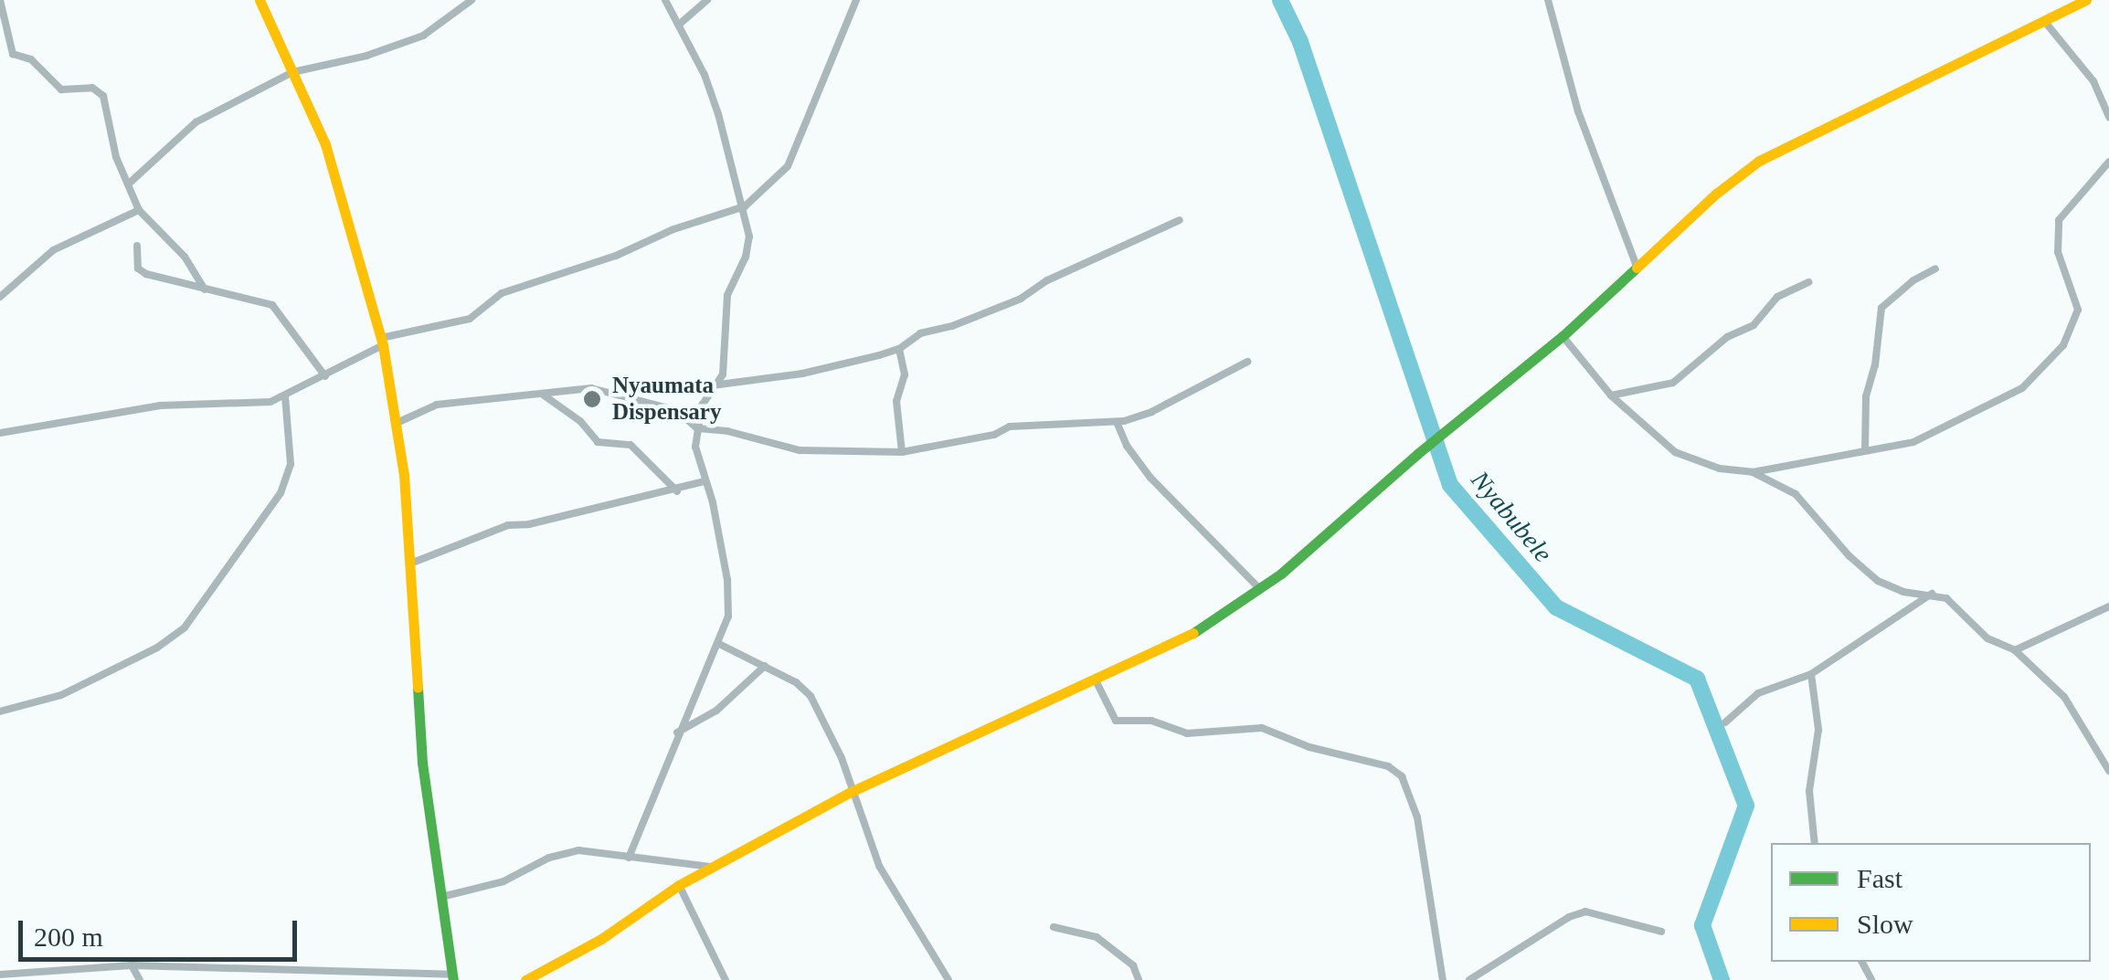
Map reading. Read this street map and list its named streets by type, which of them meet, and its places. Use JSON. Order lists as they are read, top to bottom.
{
  "water": ["Nyabubele"],
  "places": ["Nyaumata Dispensary"],
  "legend": ["Fast", "Slow"],
  "scale_bar": "200 m"
}
